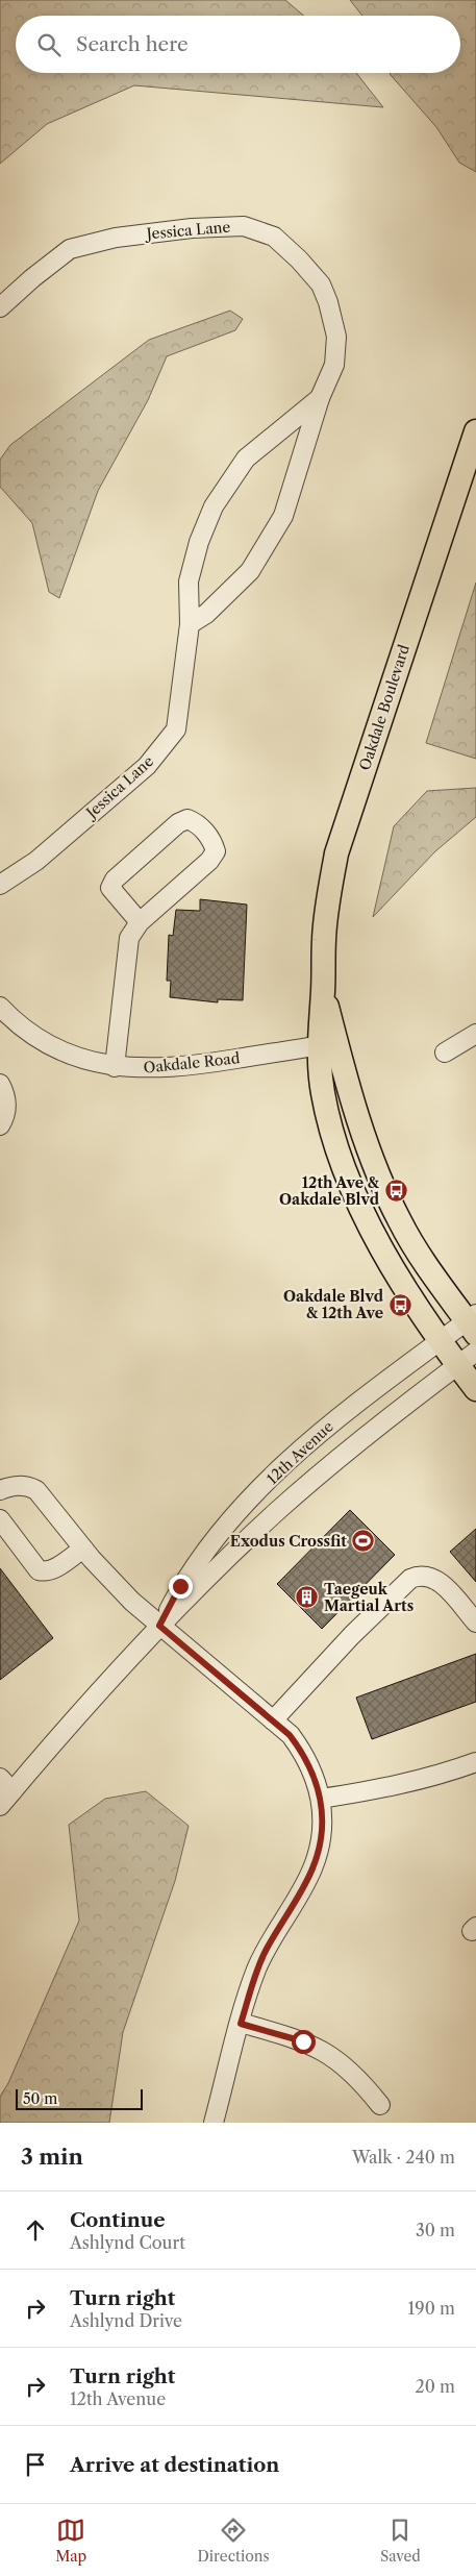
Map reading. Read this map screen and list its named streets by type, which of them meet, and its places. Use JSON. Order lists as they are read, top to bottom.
{
  "streets": {
    "main road": ["Oakdale Boulevard"],
    "street": ["Jessica Lane", "Oakdale Road", "12th Avenue"]
  },
  "crossings": [
    ["Oakdale Boulevard", "Oakdale Road"],
    ["Oakdale Boulevard", "12th Avenue"]
  ],
  "places": {
    "bus stop": ["12th Ave & Oakdale Blvd", "Oakdale Blvd & 12th Ave"],
    "sports": ["Exodus Crossfit"],
    "building": ["Taegeuk Martial Arts"]
  },
  "scale_bar": "50 m",
  "page": {
    "search": "Search here",
    "scale": "50 m",
    "heading": ["3 min", "Walk · 240 m"],
    "list": [
      ["Continue", "Ashlynd Court", "30 m"],
      ["Turn right", "Ashlynd Drive", "190 m"],
      ["Turn right", "12th Avenue", "20 m"],
      "Arrive at destination"
    ],
    "nav": ["Map", "Directions", "Saved"]
  }
}
